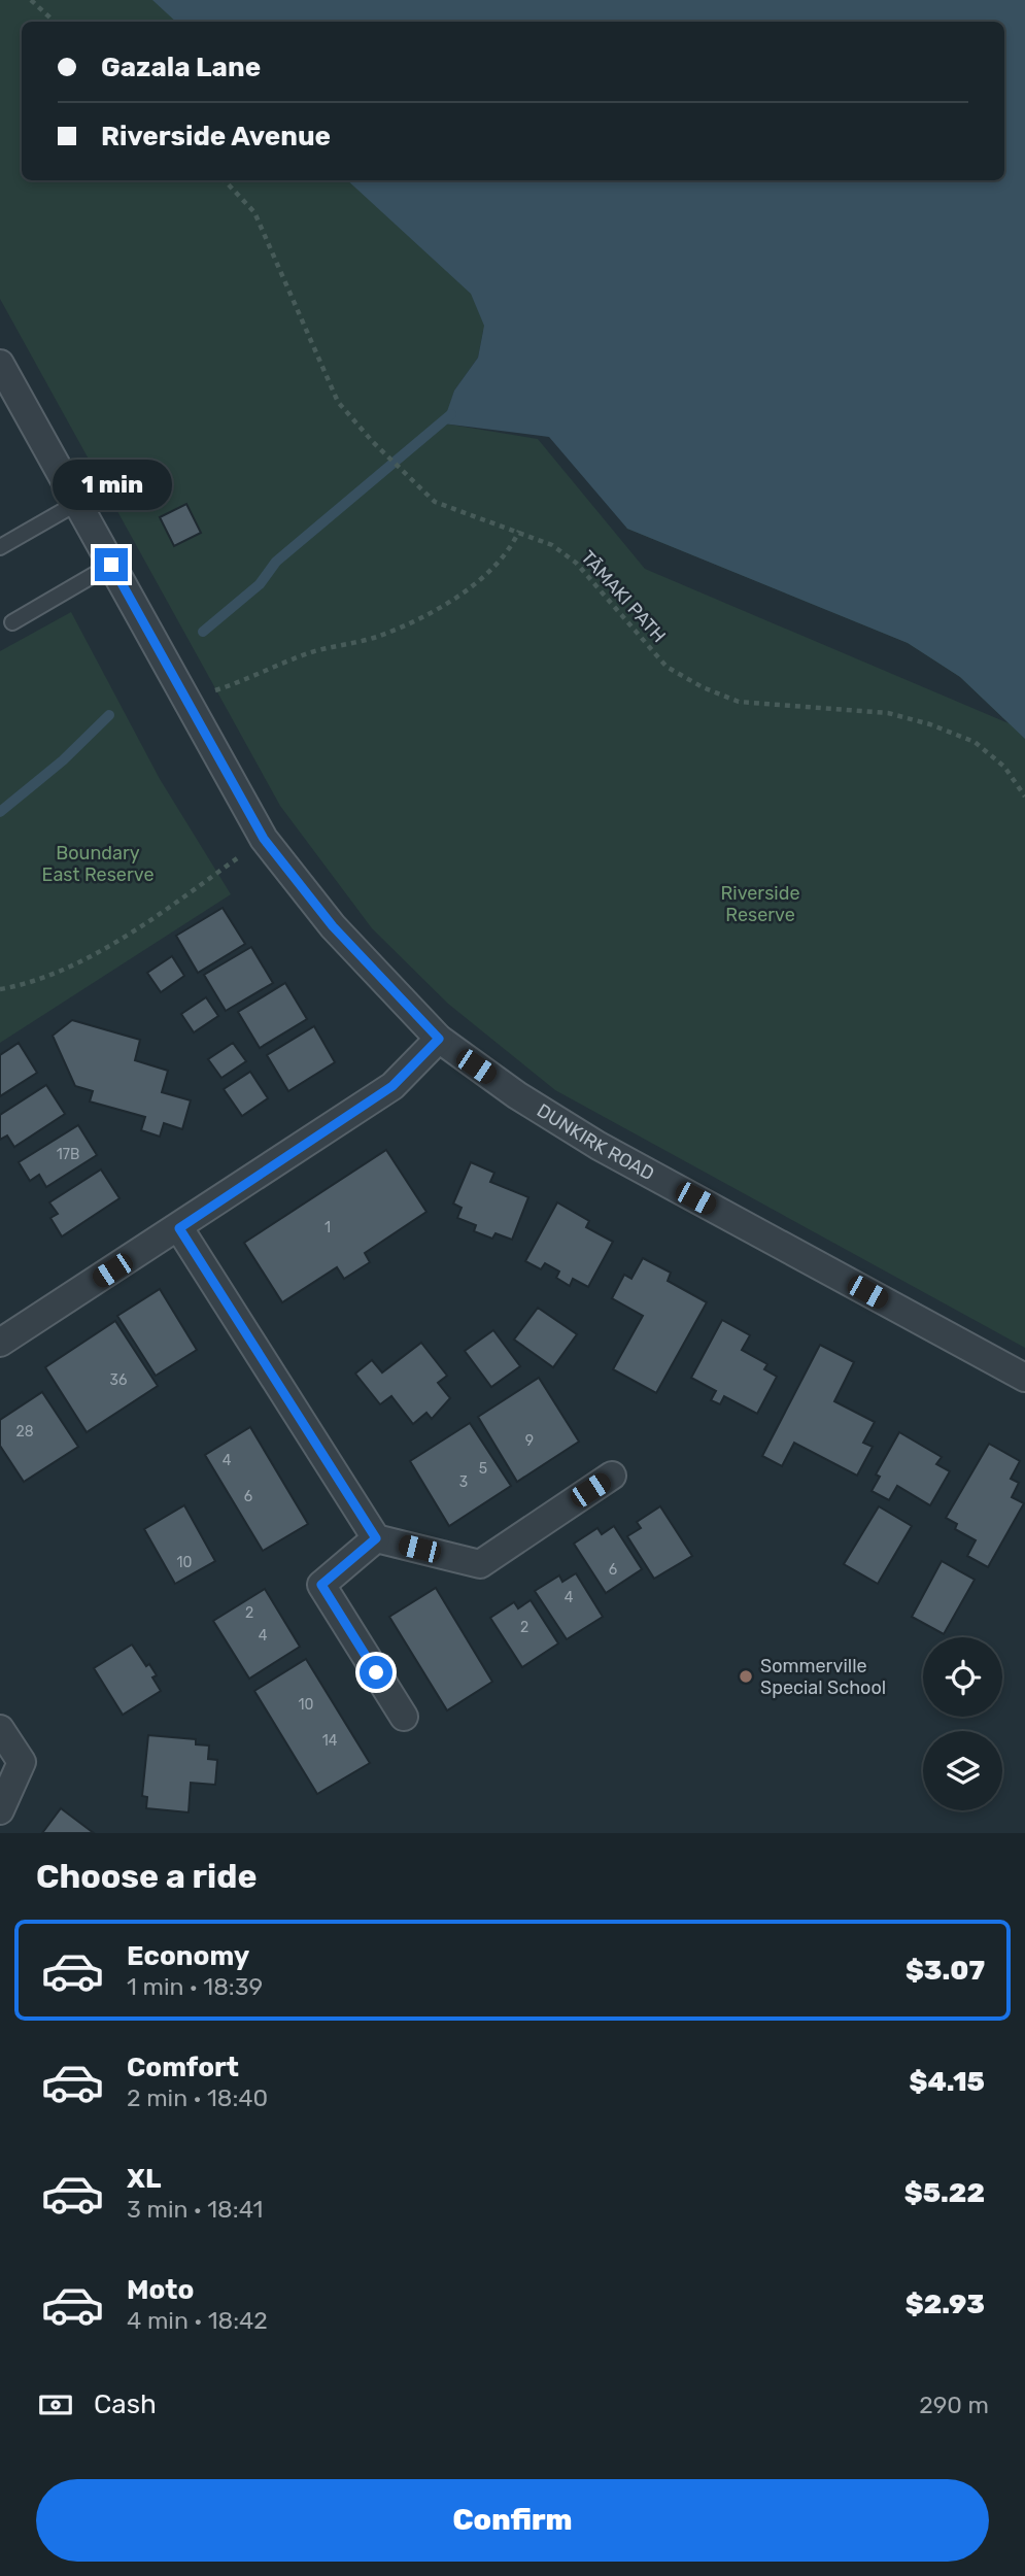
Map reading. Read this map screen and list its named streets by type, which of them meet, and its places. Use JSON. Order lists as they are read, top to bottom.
{
  "streets": {
    "street": ["DUNKIRK ROAD"],
    "path": ["TĀMAKI PATH"]
  },
  "parks": ["Boundary East Reserve", "Riverside Reserve"],
  "places": ["Sommerville Special School"],
  "house_numbers": [
    "17B",
    "1",
    "36",
    "28",
    "9",
    "4",
    "5",
    "3",
    "6",
    "10",
    "6",
    "4",
    "2",
    "2",
    "4",
    "10",
    "14"
  ],
  "page": {
    "banner": ["Gazala Lane", "Riverside Avenue"],
    "bubble": "1 min",
    "heading": "Choose a ride",
    "list": [
      {
        "name": "Economy",
        "note": "1 min · 18:39",
        "value": "$3.07"
      },
      {
        "name": "Comfort",
        "note": "2 min · 18:40",
        "value": "$4.15"
      },
      {
        "name": "XL",
        "note": "3 min · 18:41",
        "value": "$5.22"
      },
      {
        "name": "Moto",
        "note": "4 min · 18:42",
        "value": "$2.93"
      }
    ],
    "pay": ["Cash", "290 m"],
    "buttons": "Confirm"
  }
}
